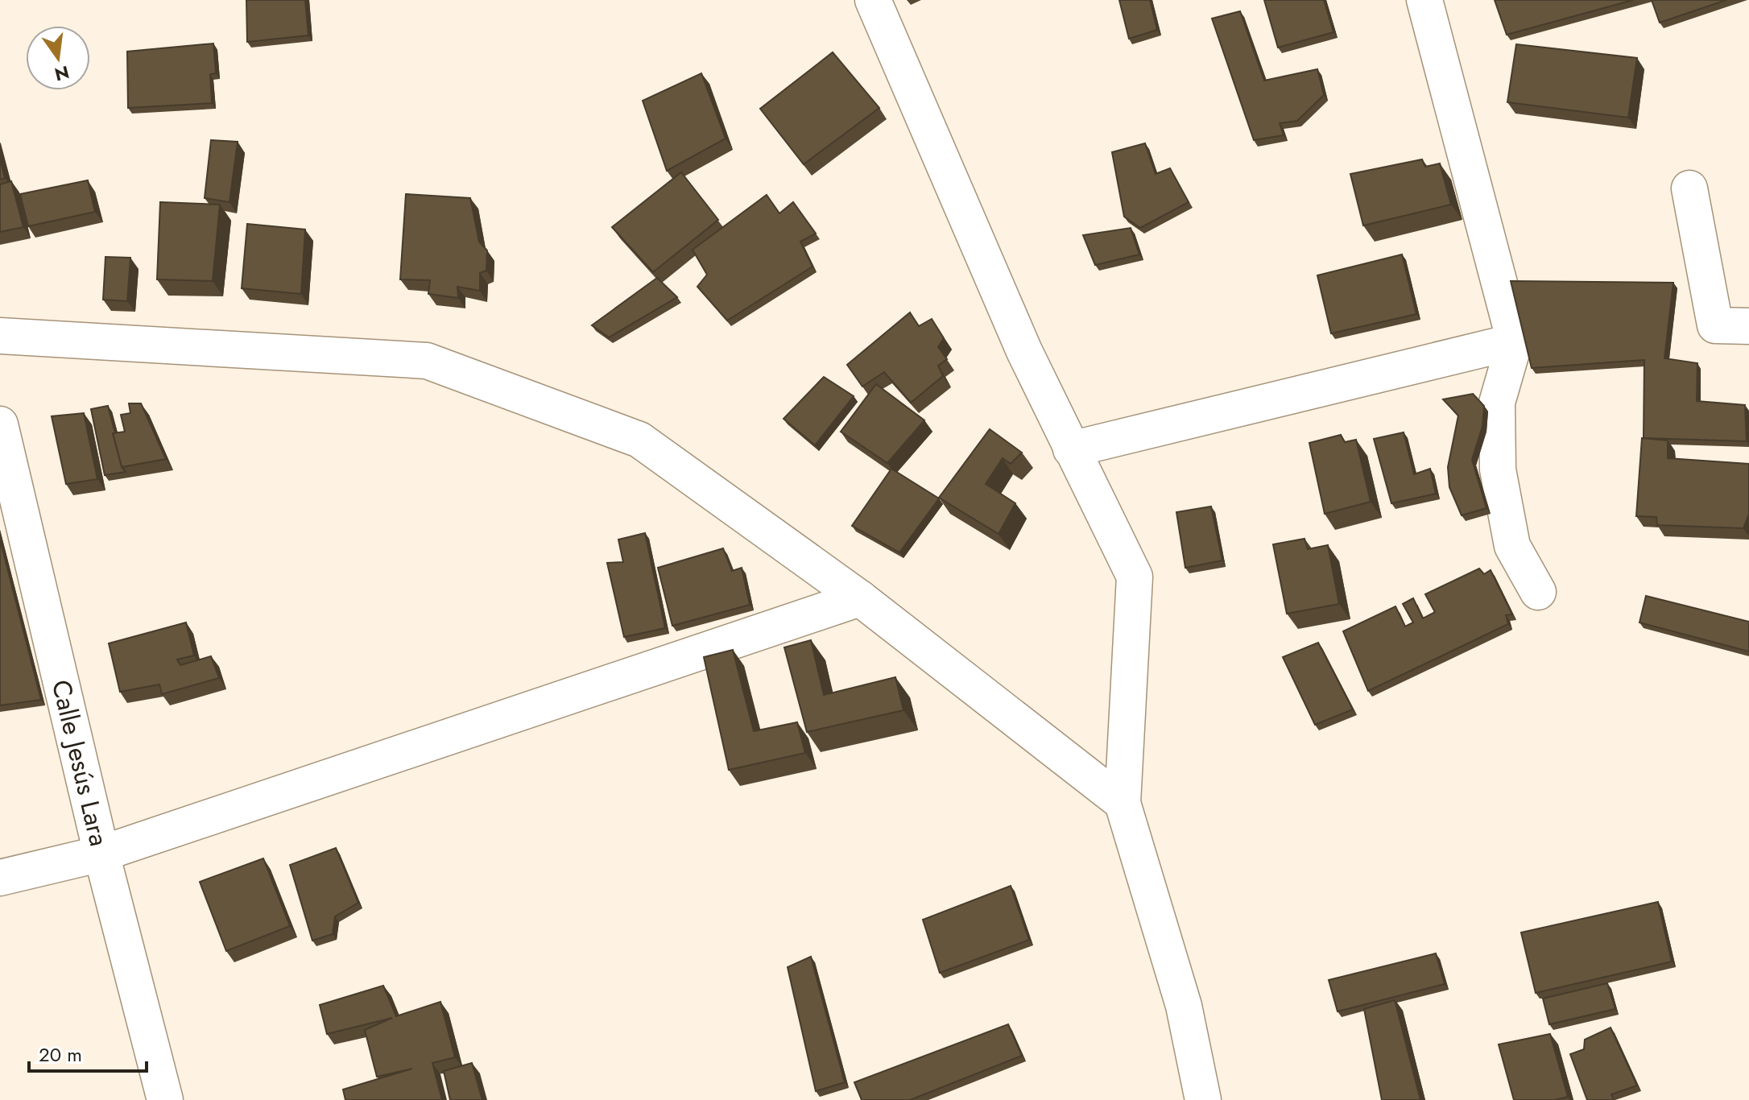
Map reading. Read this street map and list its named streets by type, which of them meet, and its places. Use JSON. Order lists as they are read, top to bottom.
{
  "streets": {
    "street": ["Calle Jesús Lara"]
  },
  "scale_bar": "20 m",
  "north": "bottom"
}
